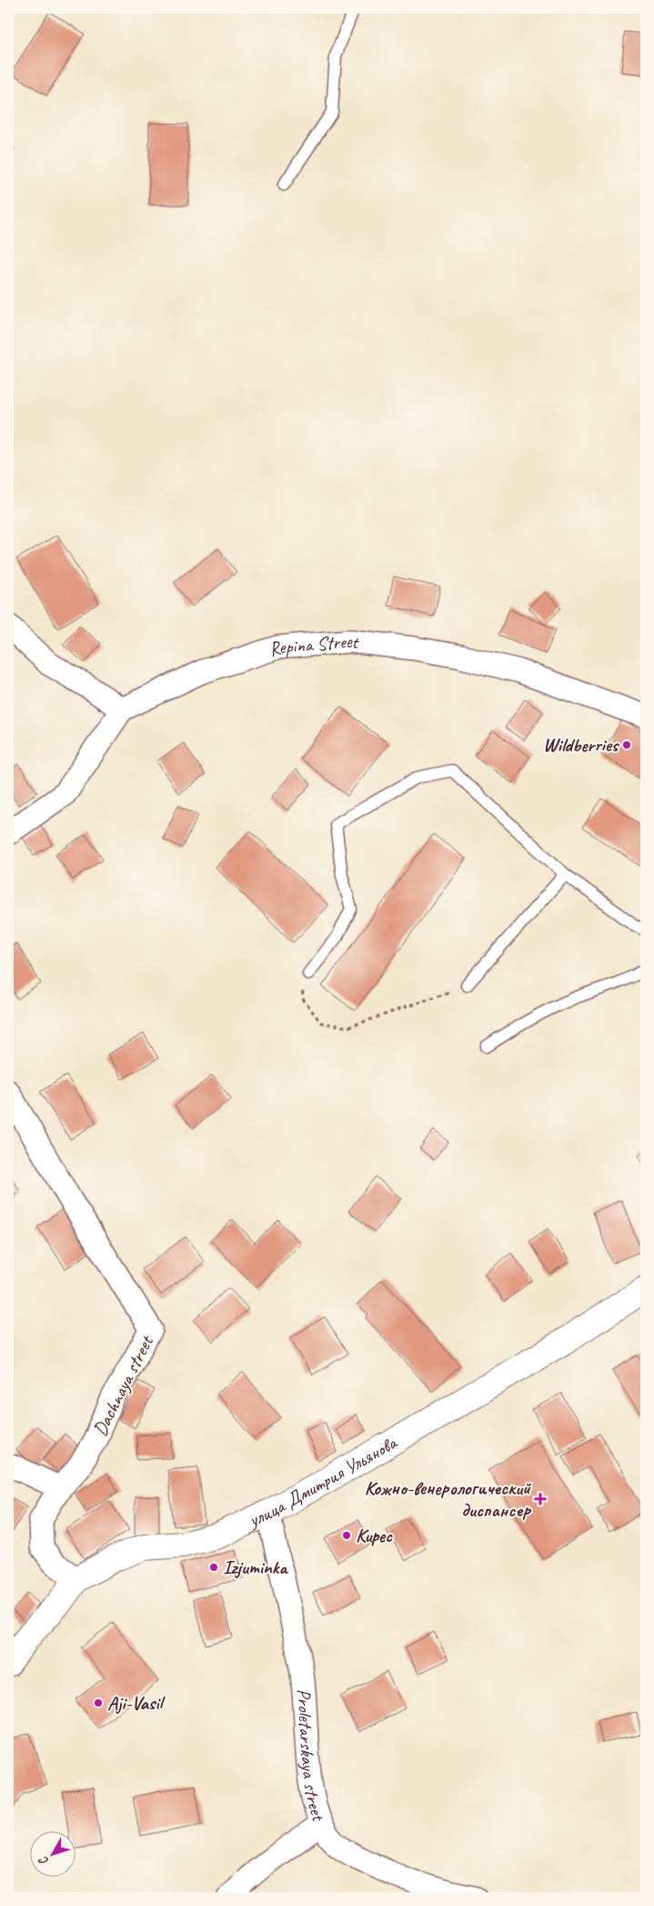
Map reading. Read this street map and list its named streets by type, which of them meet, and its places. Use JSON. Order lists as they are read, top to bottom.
{
  "streets": {
    "street": [
      "Repina Street",
      "Dachnaya street",
      "улица Дмитрия Ульянова",
      "Proletarskaya street"
    ]
  },
  "crossings": [
    ["Dachnaya street", "улица Дмитрия Ульянова"],
    ["улица Дмитрия Ульянова", "Proletarskaya street"]
  ],
  "places": {
    "other": [
      "Wildberries",
      "Kupec",
      "Izjuminka",
      "Aji-Vasil"
    ],
    "health": ["Кожно-венерологический диспансер"]
  },
  "north": "bottom left"
}
